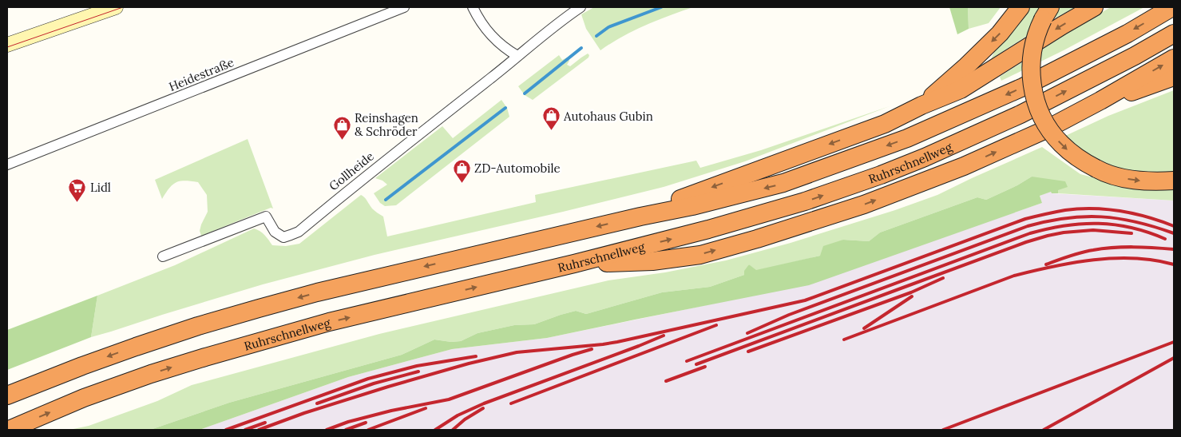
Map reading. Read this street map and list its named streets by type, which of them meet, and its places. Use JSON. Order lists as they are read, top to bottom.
{
  "streets": {
    "highway": ["Ruhrschnellweg"],
    "street": ["Heidestraße", "Gollheide"]
  },
  "places": {
    "shop": ["Autohaus Gubin", "Reinshagen & Schröder", "ZD-Automobile"],
    "supermarket": ["Lidl"]
  }
}
